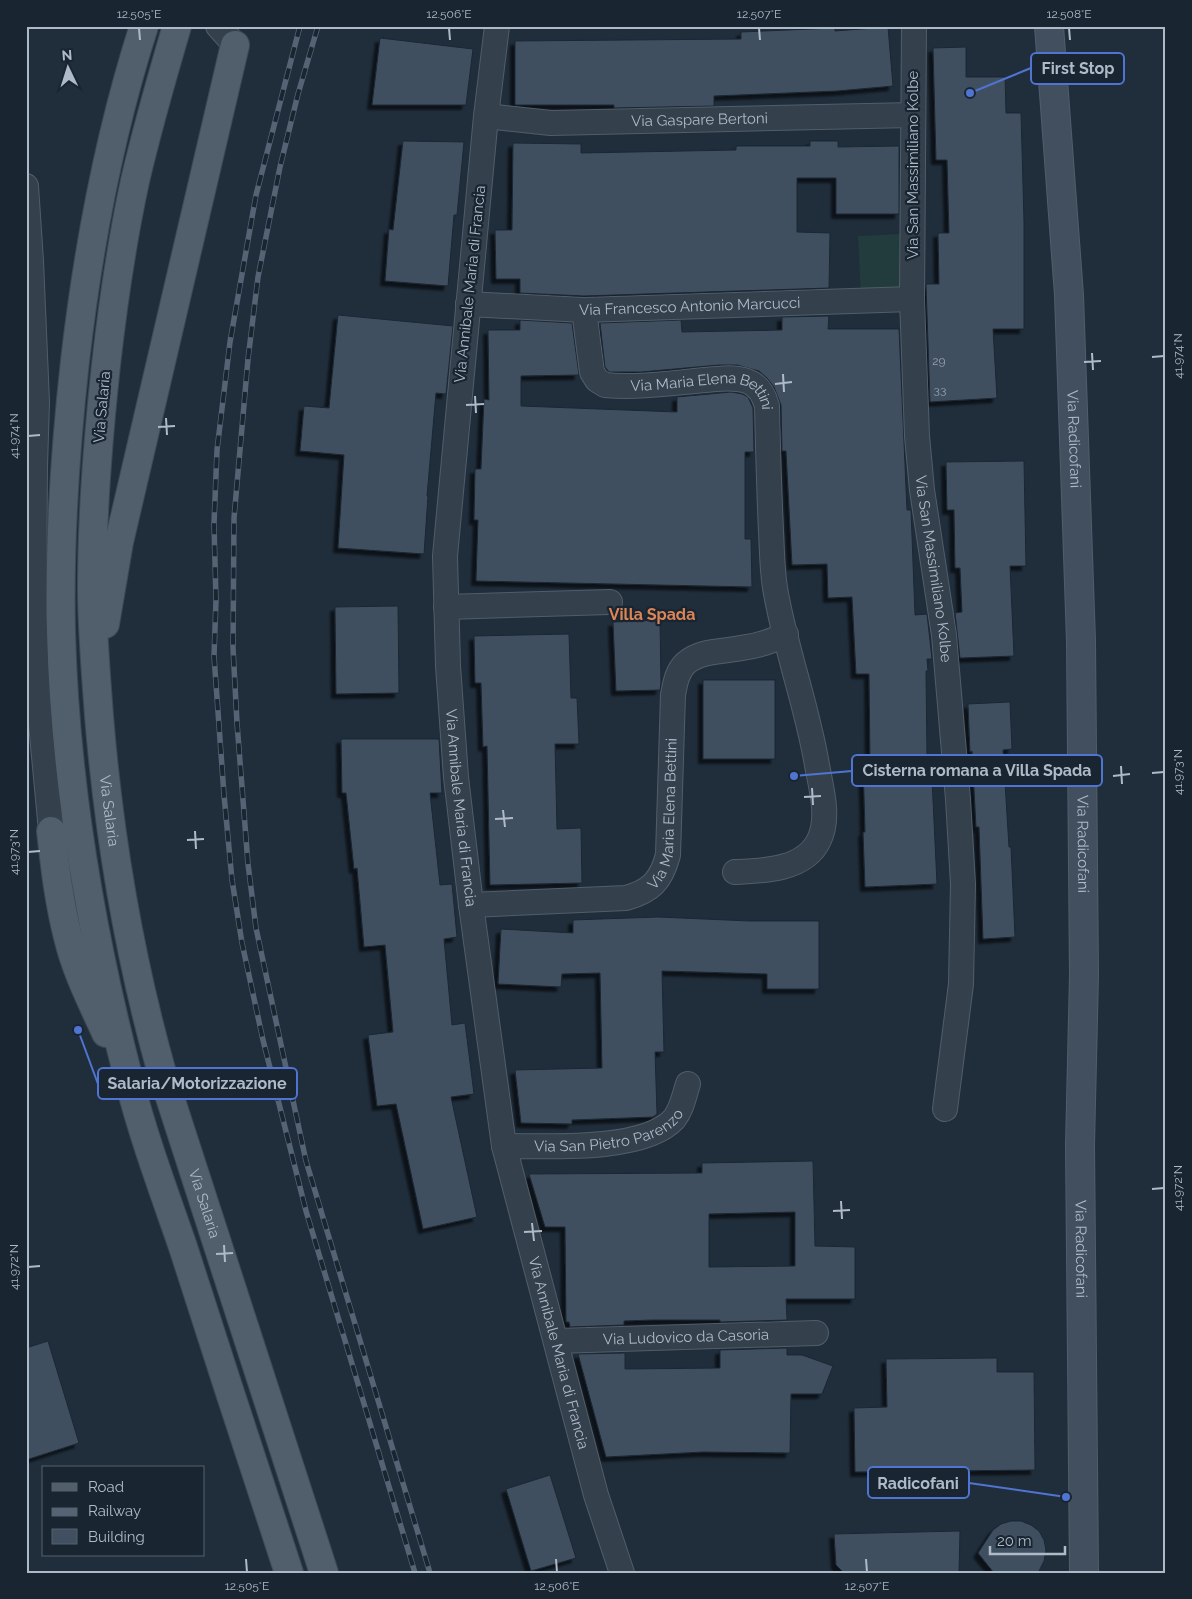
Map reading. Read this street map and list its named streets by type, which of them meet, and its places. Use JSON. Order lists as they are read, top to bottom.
{
  "streets": {
    "main road": ["Via Salaria"],
    "street": [
      "Via Gaspare Bertoni",
      "Via San Massimiliano Kolbe",
      "Via Annibale Maria di Francia",
      "Via Francesco Antonio Marcucci",
      "Via Maria Elena Bettini",
      "Via Radicofani",
      "Via San Pietro Parenzo",
      "Via Ludovico da Casoria"
    ]
  },
  "crossings": [
    ["Via Gaspare Bertoni", "Via San Massimiliano Kolbe"],
    ["Via Gaspare Bertoni", "Via Annibale Maria di Francia"],
    ["Via San Massimiliano Kolbe", "Via Francesco Antonio Marcucci"],
    ["Via Annibale Maria di Francia", "Via Francesco Antonio Marcucci"],
    ["Via Annibale Maria di Francia", "Via Maria Elena Bettini"],
    ["Via Annibale Maria di Francia", "Via San Pietro Parenzo"],
    ["Via Annibale Maria di Francia", "Via Ludovico da Casoria"],
    ["Via Francesco Antonio Marcucci", "Via Maria Elena Bettini"]
  ],
  "districts": ["Villa Spada"],
  "places": [
    "First Stop",
    "Cisterna romana a Villa Spada",
    "Salaria/Motorizzazione",
    "Radicofani"
  ],
  "house_numbers": ["29", "33"],
  "legend": ["Road", "Railway", "Building"],
  "scale_bar": "20 m",
  "north": "top",
  "coordinates": [
    "12.505°E",
    "12.506°E",
    "12.507°E",
    "12.508°E",
    "41.974°N",
    "41.973°N",
    "41.972°N"
  ]
}
